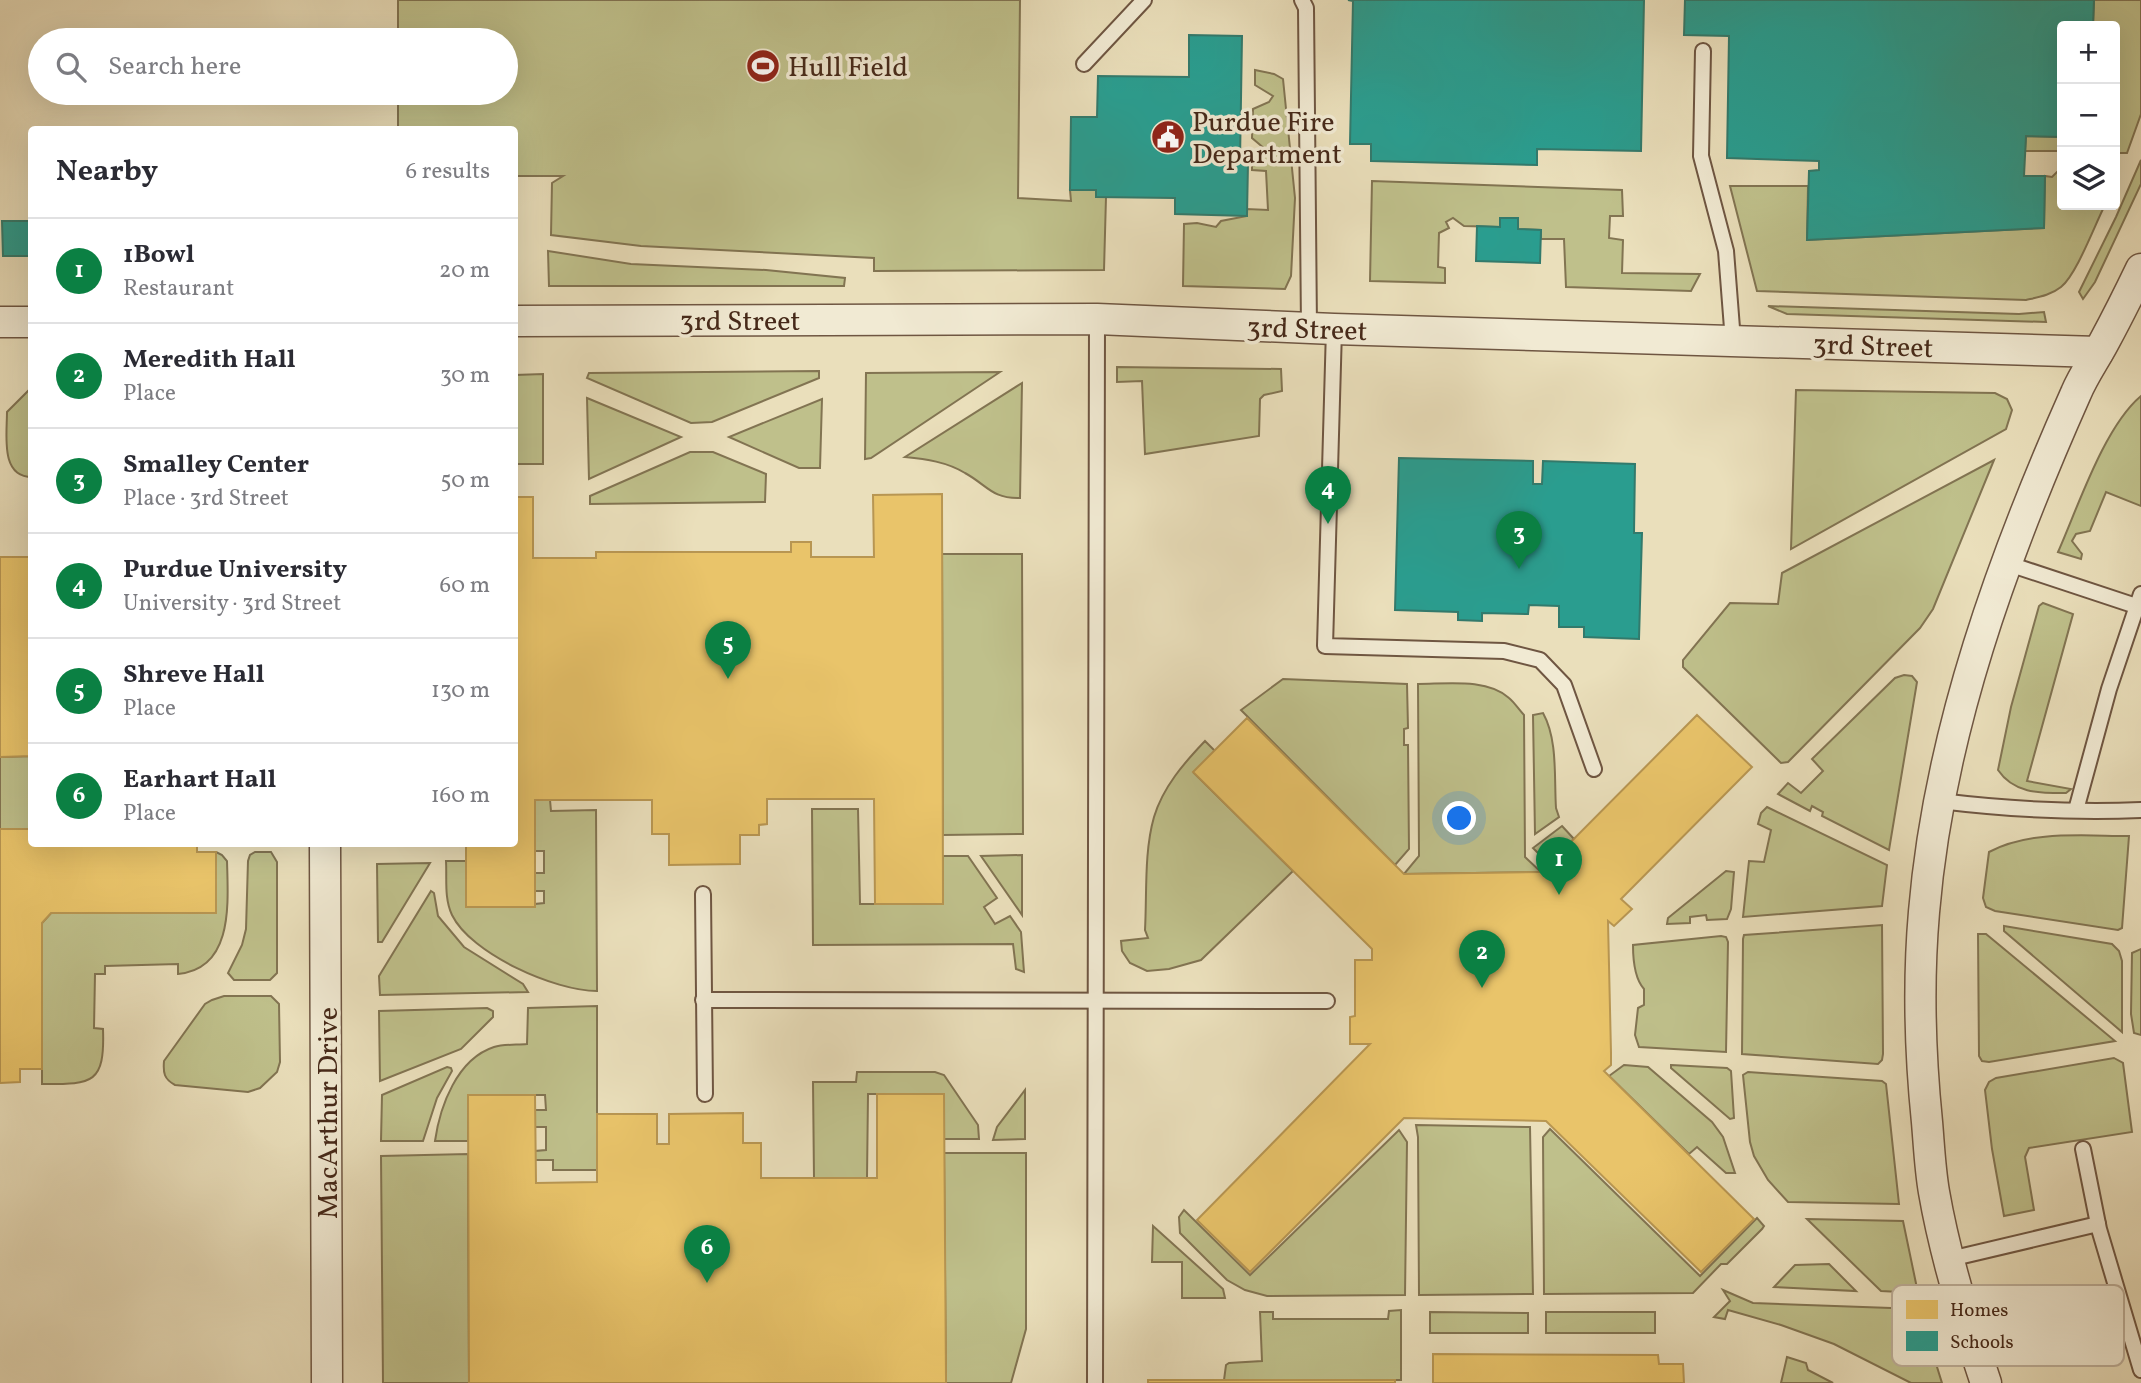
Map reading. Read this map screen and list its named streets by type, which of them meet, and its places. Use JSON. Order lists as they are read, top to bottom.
{
  "streets": {
    "street": ["3rd Street", "MacArthur Drive"]
  },
  "places": {
    "sports": ["Hull Field"],
    "public building": ["Purdue Fire Department"]
  },
  "legend": ["Homes", "Schools"],
  "page": {
    "map_buttons": ["+", "−"],
    "search": "Search here",
    "heading": ["Nearby", "6 results"],
    "list": [
      {
        "mark": "1",
        "name": "1Bowl",
        "note": "Restaurant",
        "value": "20 m"
      },
      {
        "mark": "2",
        "name": "Meredith Hall",
        "note": "Place",
        "value": "30 m"
      },
      {
        "mark": "3",
        "name": "Smalley Center",
        "note": "Place · 3rd Street",
        "value": "50 m"
      },
      {
        "mark": "4",
        "name": "Purdue University",
        "note": "University · 3rd Street",
        "value": "60 m"
      },
      {
        "mark": "5",
        "name": "Shreve Hall",
        "note": "Place",
        "value": "130 m"
      },
      {
        "mark": "6",
        "name": "Earhart Hall",
        "note": "Place",
        "value": "160 m"
      }
    ],
    "pins": [
      "4",
      "3",
      "5",
      "1",
      "2",
      "6"
    ]
  }
}
